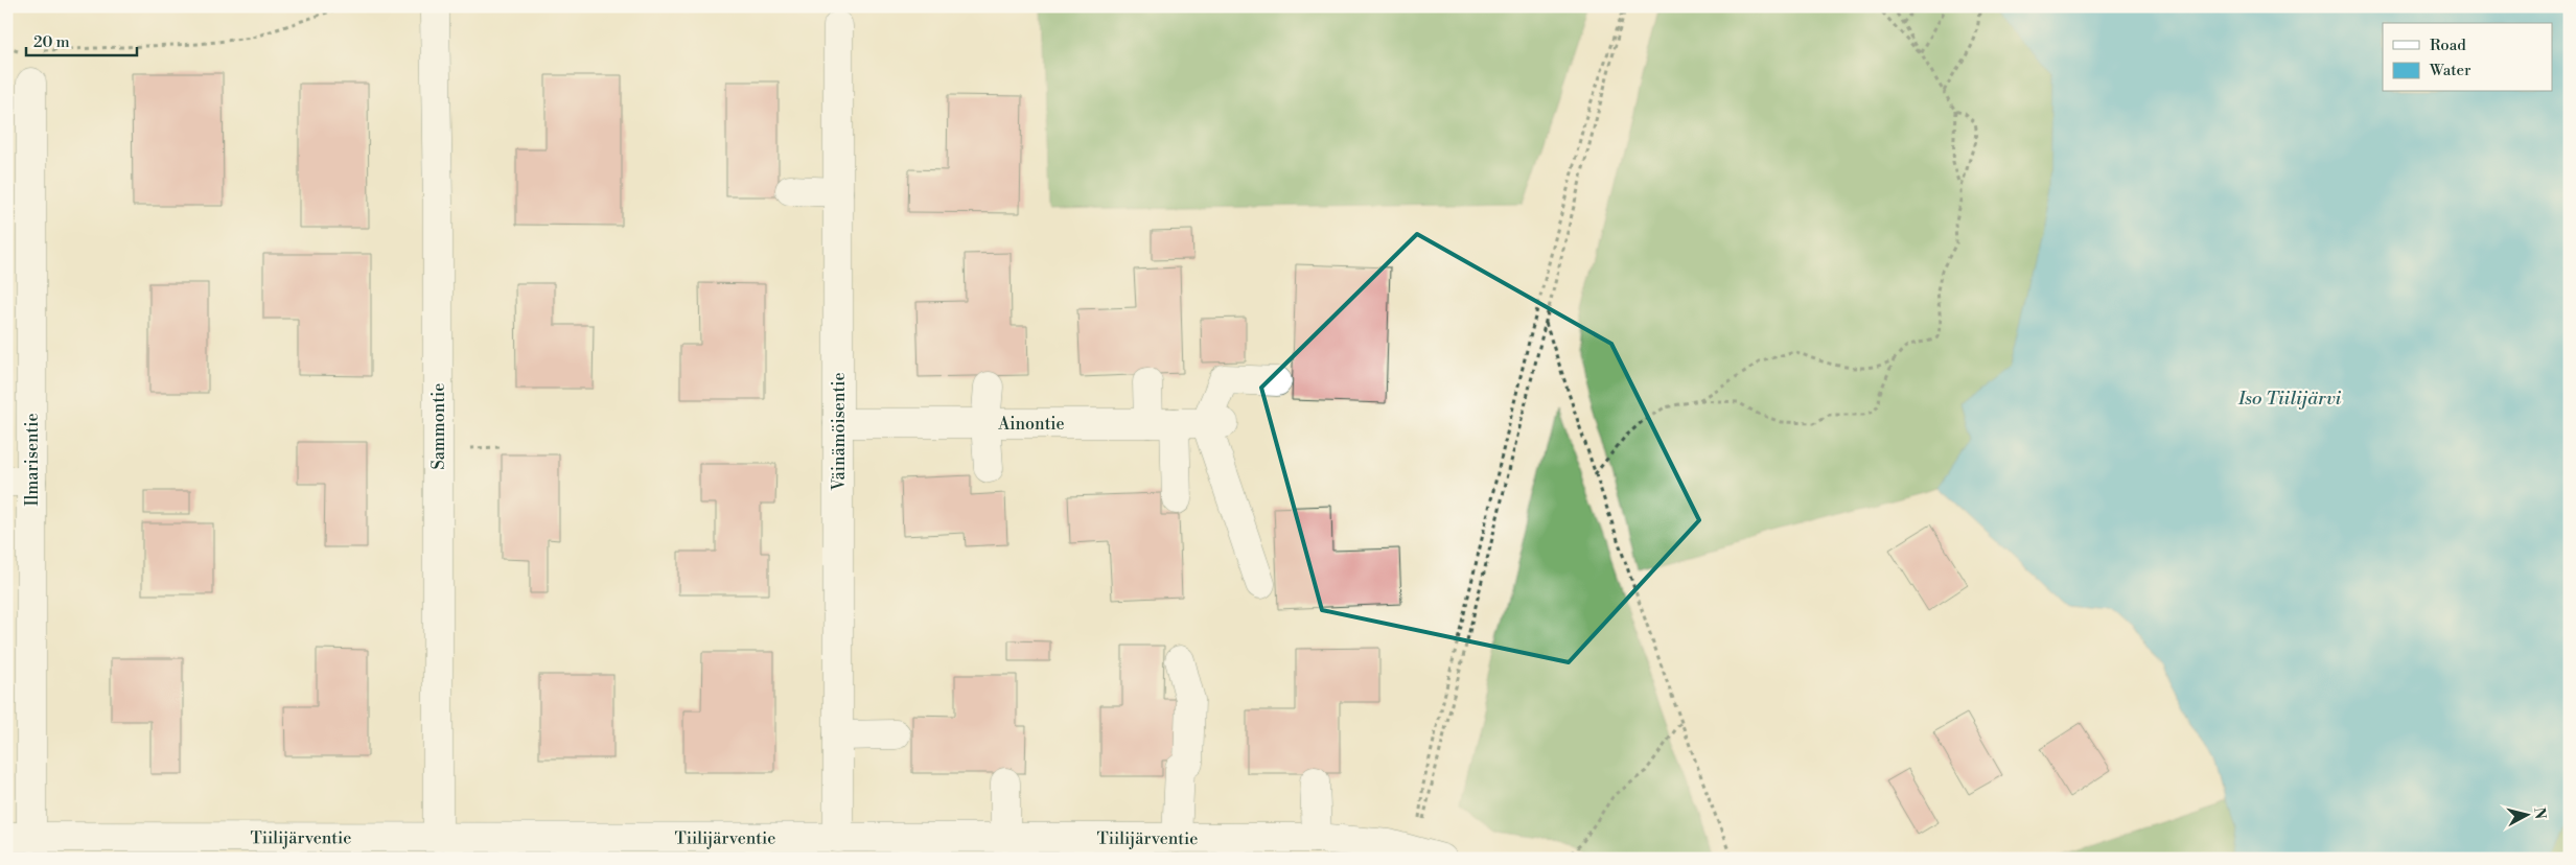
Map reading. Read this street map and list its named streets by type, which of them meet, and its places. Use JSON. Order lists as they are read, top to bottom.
{
  "streets": {
    "street": [
      "Ainontie",
      "Sammontie",
      "Väinämöisentie",
      "Ilmarisentie",
      "Tiilijärventie"
    ]
  },
  "crossings": [
    ["Ainontie", "Väinämöisentie"],
    ["Sammontie", "Tiilijärventie"],
    ["Väinämöisentie", "Tiilijärventie"],
    ["Ilmarisentie", "Tiilijärventie"]
  ],
  "water": ["Iso Tiilijärvi"],
  "legend": ["Road", "Water"],
  "scale_bar": "20 m",
  "north": "right"
}
